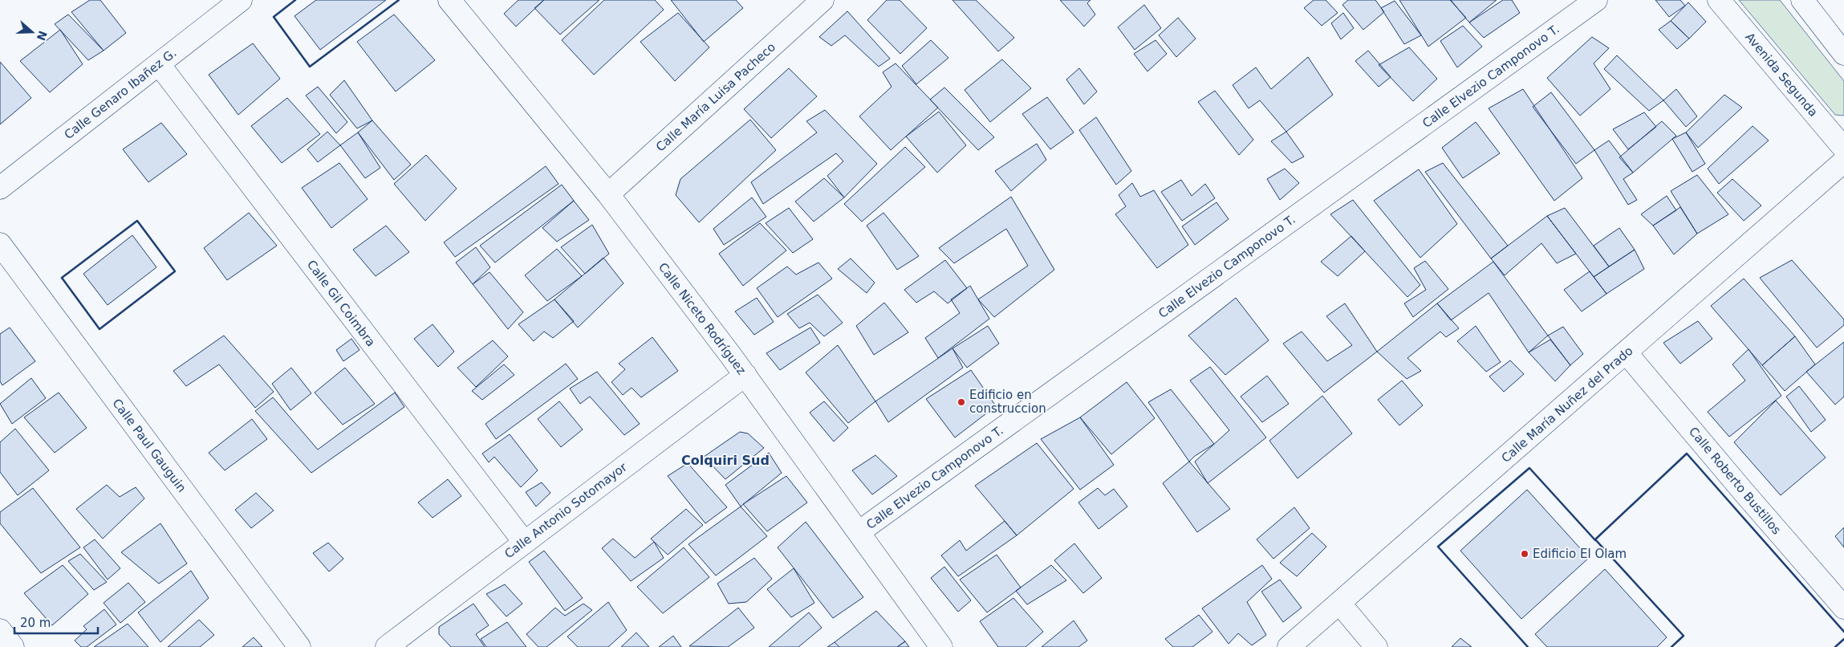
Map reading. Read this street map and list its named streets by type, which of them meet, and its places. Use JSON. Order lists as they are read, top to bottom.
{
  "streets": {
    "street": [
      "Avenida Segunda",
      "Calle Elvezio Camponovo T.",
      "Calle Genaro Ibañez G.",
      "Calle María Luisa Pacheco",
      "Calle Gil Coimbra",
      "Calle Niceto Rodríguez",
      "Calle María Nuñez del Prado",
      "Calle Paul Gauguin",
      "Calle Roberto Bustillos",
      "Calle Antonio Sotomayor"
    ]
  },
  "crossings": [
    ["Calle Elvezio Camponovo T.", "Calle Niceto Rodríguez"],
    ["Calle Genaro Ibañez G.", "Calle Gil Coimbra"],
    ["Calle María Luisa Pacheco", "Calle Niceto Rodríguez"],
    ["Calle Gil Coimbra", "Calle Antonio Sotomayor"],
    ["Calle Niceto Rodríguez", "Calle Antonio Sotomayor"],
    ["Calle María Nuñez del Prado", "Calle Roberto Bustillos"]
  ],
  "districts": ["Colquiri Sud"],
  "places": ["Edificio en construccion", "Edificio El Olam"],
  "scale_bar": "20 m",
  "north": "right"
}
